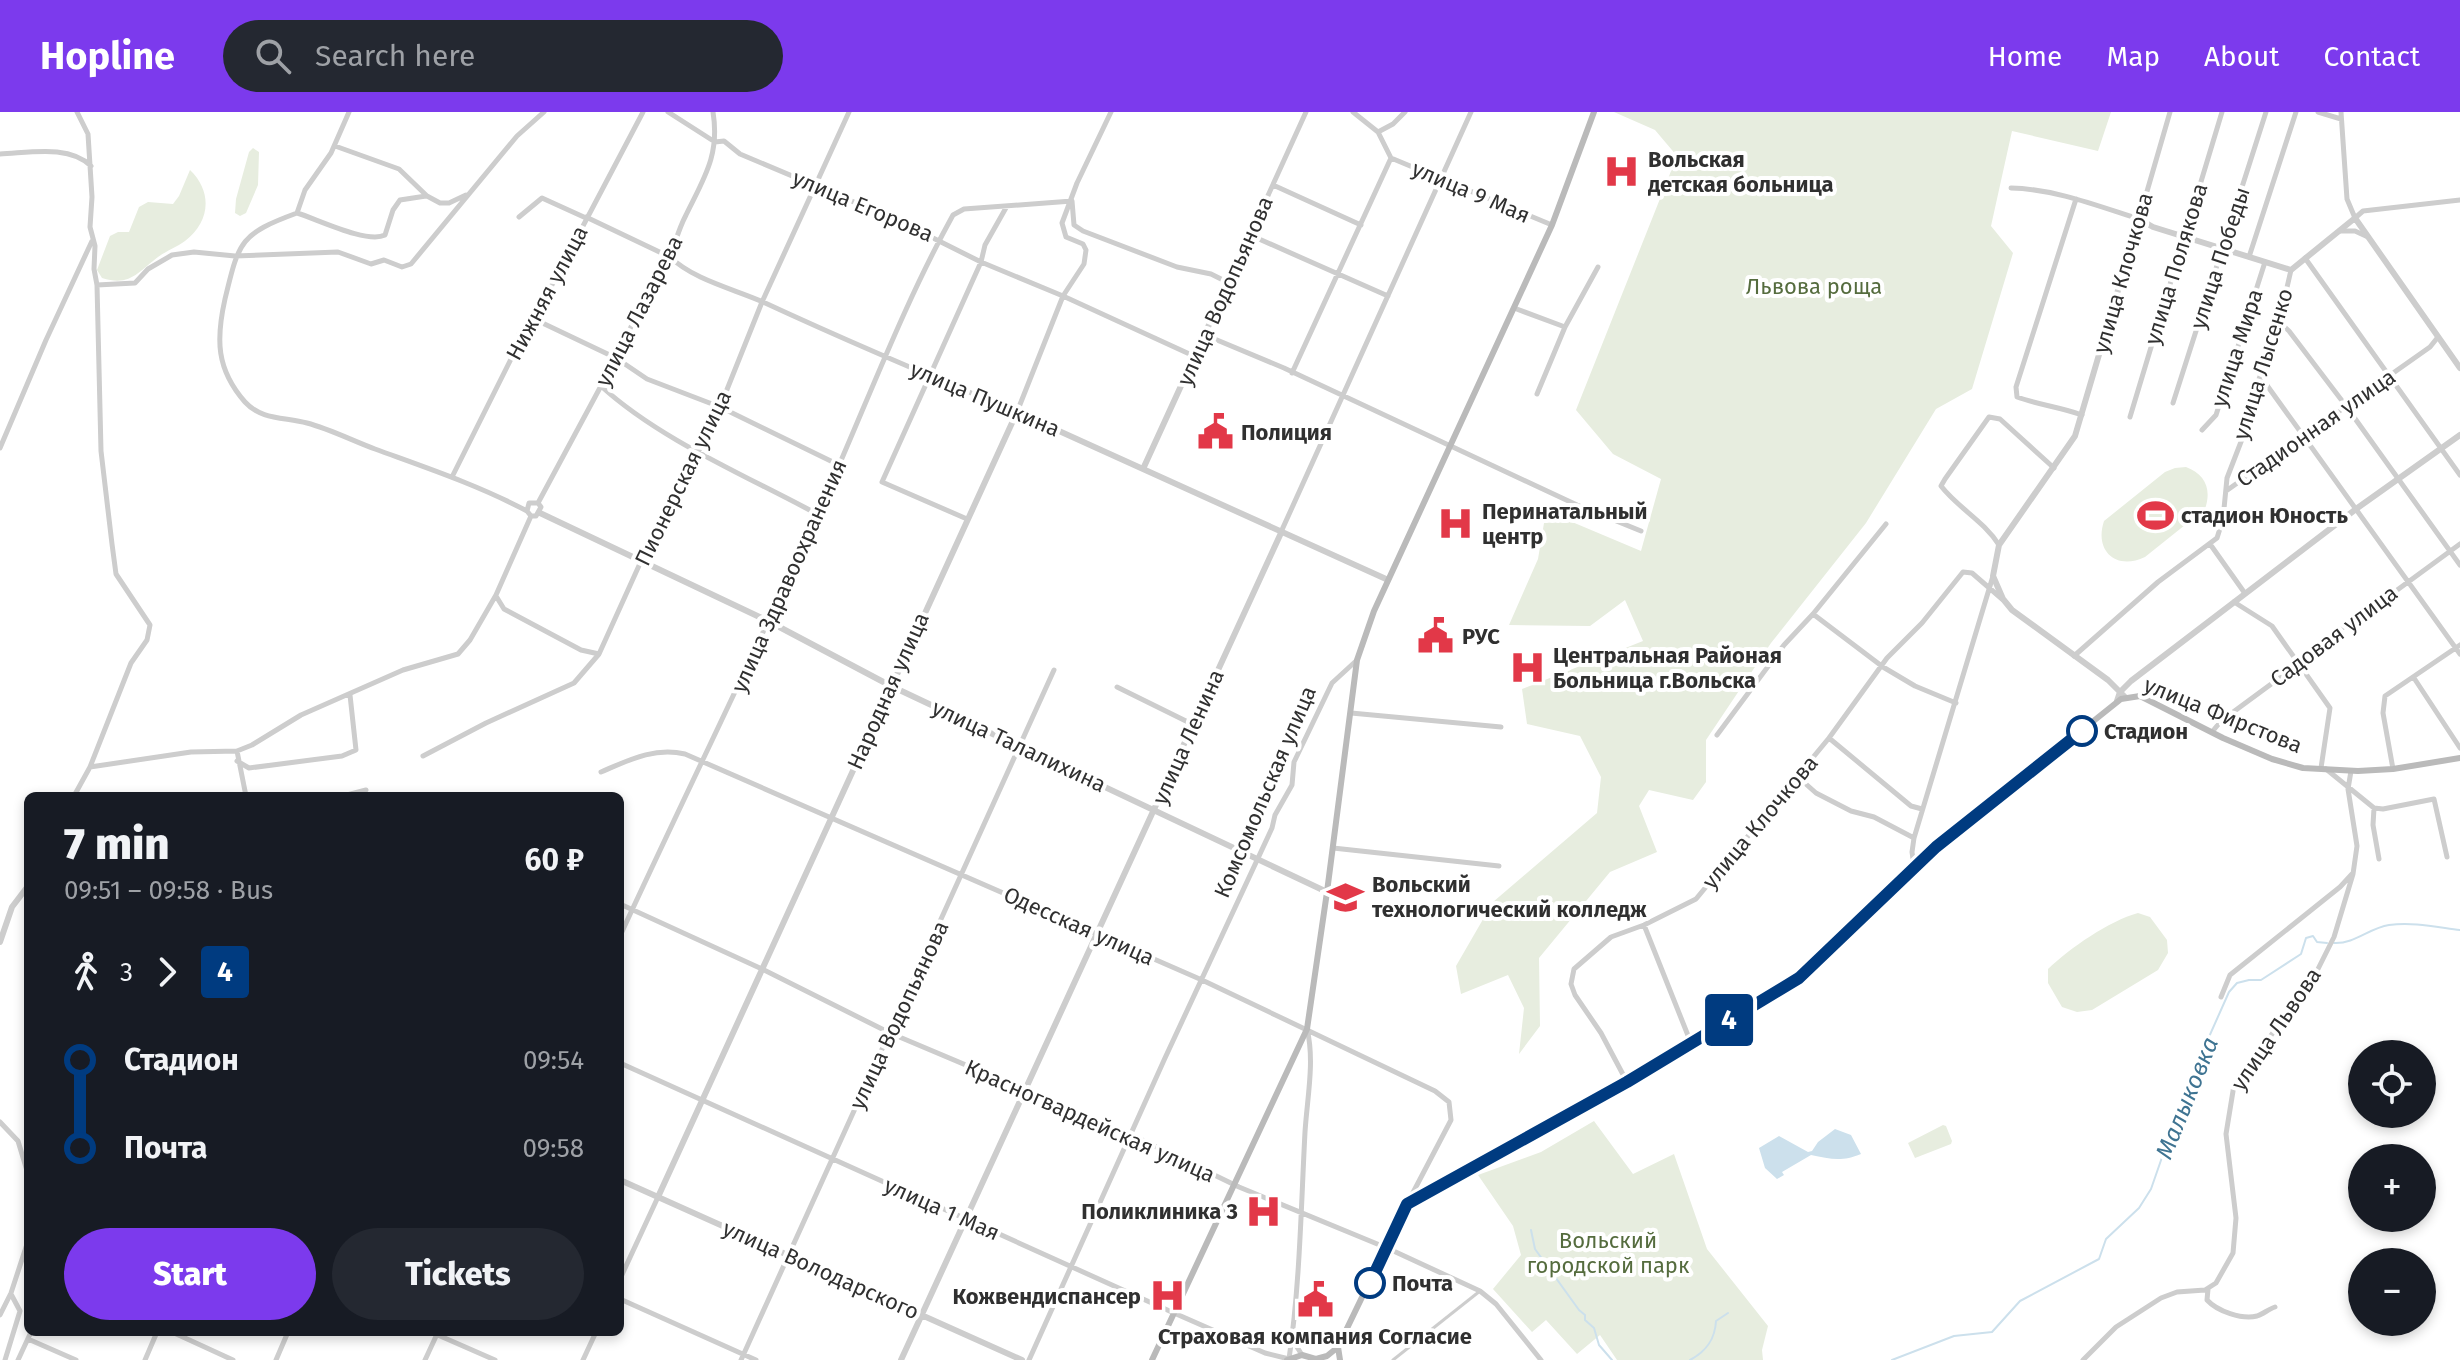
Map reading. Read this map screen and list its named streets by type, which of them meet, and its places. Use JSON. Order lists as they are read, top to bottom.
{
  "streets": {
    "main road": ["улица Фирстова", "Комсомольская улица"],
    "street": [
      "улица 9 Мая",
      "улица Егорова",
      "улица Победы",
      "улица Полякова",
      "улица Клочкова",
      "улица Водопьянова",
      "Нижняя улица",
      "улица Лазарева",
      "улица Мира",
      "улица Лысенко",
      "улица Пушкина",
      "Стадионная улица",
      "Пионерская улица",
      "улица Здравоохранения",
      "Садовая улица",
      "Народная улица",
      "улица Ленина",
      "улица Талалихина",
      "Одесская улица",
      "улица Львова",
      "Красногвардейская улица",
      "улица 1 Мая",
      "улица Володарского"
    ]
  },
  "crossings": [
    ["улица 9 Мая", "улица Ленина"],
    ["улица 9 Мая", "Комсомольская улица"],
    ["улица Егорова", "улица Водопьянова"],
    ["улица Егорова", "улица Лазарева"],
    ["улица Егорова", "Пионерская улица"],
    ["улица Егорова", "улица Здравоохранения"],
    ["улица Егорова", "Народная улица"],
    ["улица Клочкова", "улица Фирстова"],
    ["улица Водопьянова", "улица Пушкина"],
    ["улица Водопьянова", "улица Талалихина"],
    ["улица Водопьянова", "Одесская улица"],
    ["улица Водопьянова", "Красногвардейская улица"],
    ["улица Водопьянова", "улица 1 Мая"],
    ["улица Водопьянова", "улица Володарского"],
    ["Нижняя улица", "улица Пушкина"],
    ["улица Лазарева", "улица Пушкина"],
    ["улица Лысенко", "Стадионная улица"],
    ["улица Пушкина", "Пионерская улица"],
    ["улица Пушкина", "улица Здравоохранения"],
    ["улица Пушкина", "Народная улица"],
    ["улица Пушкина", "улица Ленина"],
    ["улица Пушкина", "Комсомольская улица"],
    ["Пионерская улица", "улица Талалихина"],
    ["улица Здравоохранения", "улица Талалихина"],
    ["улица Здравоохранения", "Одесская улица"],
    ["улица Здравоохранения", "Красногвардейская улица"],
    ["Садовая улица", "улица Фирстова"],
    ["Народная улица", "улица Талалихина"],
    ["Народная улица", "Одесская улица"],
    ["Народная улица", "Красногвардейская улица"],
    ["Народная улица", "улица 1 Мая"],
    ["Народная улица", "улица Володарского"],
    ["улица Фирстова", "Одесская улица"],
    ["улица Фирстова", "улица Львова"],
    ["улица Ленина", "улица Талалихина"],
    ["улица Ленина", "Одесская улица"],
    ["улица Ленина", "Красногвардейская улица"],
    ["улица Ленина", "улица 1 Мая"],
    ["улица Ленина", "улица Володарского"],
    ["улица Талалихина", "Комсомольская улица"],
    ["Комсомольская улица", "Одесская улица"],
    ["Комсомольская улица", "Красногвардейская улица"],
    ["Комсомольская улица", "улица 1 Мая"]
  ],
  "water": ["Малыковка"],
  "parks": ["Львова роща", "Вольский городской парк"],
  "places": {
    "hospital": [
      "Вольская детская больница",
      "Перинатальный центр",
      "Центральная Районая Больница г.Вольска",
      "Поликлиника 3",
      "Кожвендиспансер"
    ],
    "public building": ["Полиция", "РУС", "Страховая компания Согласие"],
    "sports": ["стадион Юность"],
    "other": ["Стадион", "Почта"],
    "school or university": ["Вольский технологический колледж"]
  },
  "lines": ["bus line 4"],
  "page": {
    "header": "Hopline",
    "search": "Search here",
    "nav": [
      "Home",
      "Map",
      "About",
      "Contact"
    ],
    "on_map": "4",
    "heading": ["7 min", "09:51 – 09:58 · Bus", "60 ₽"],
    "legs": ["3", "4"],
    "list": [
      {
        "name": "Стадион",
        "value": "09:54"
      },
      {
        "name": "Почта",
        "value": "09:58"
      }
    ],
    "map_buttons": ["+", "−"],
    "buttons": ["Start", "Tickets"]
  }
}
